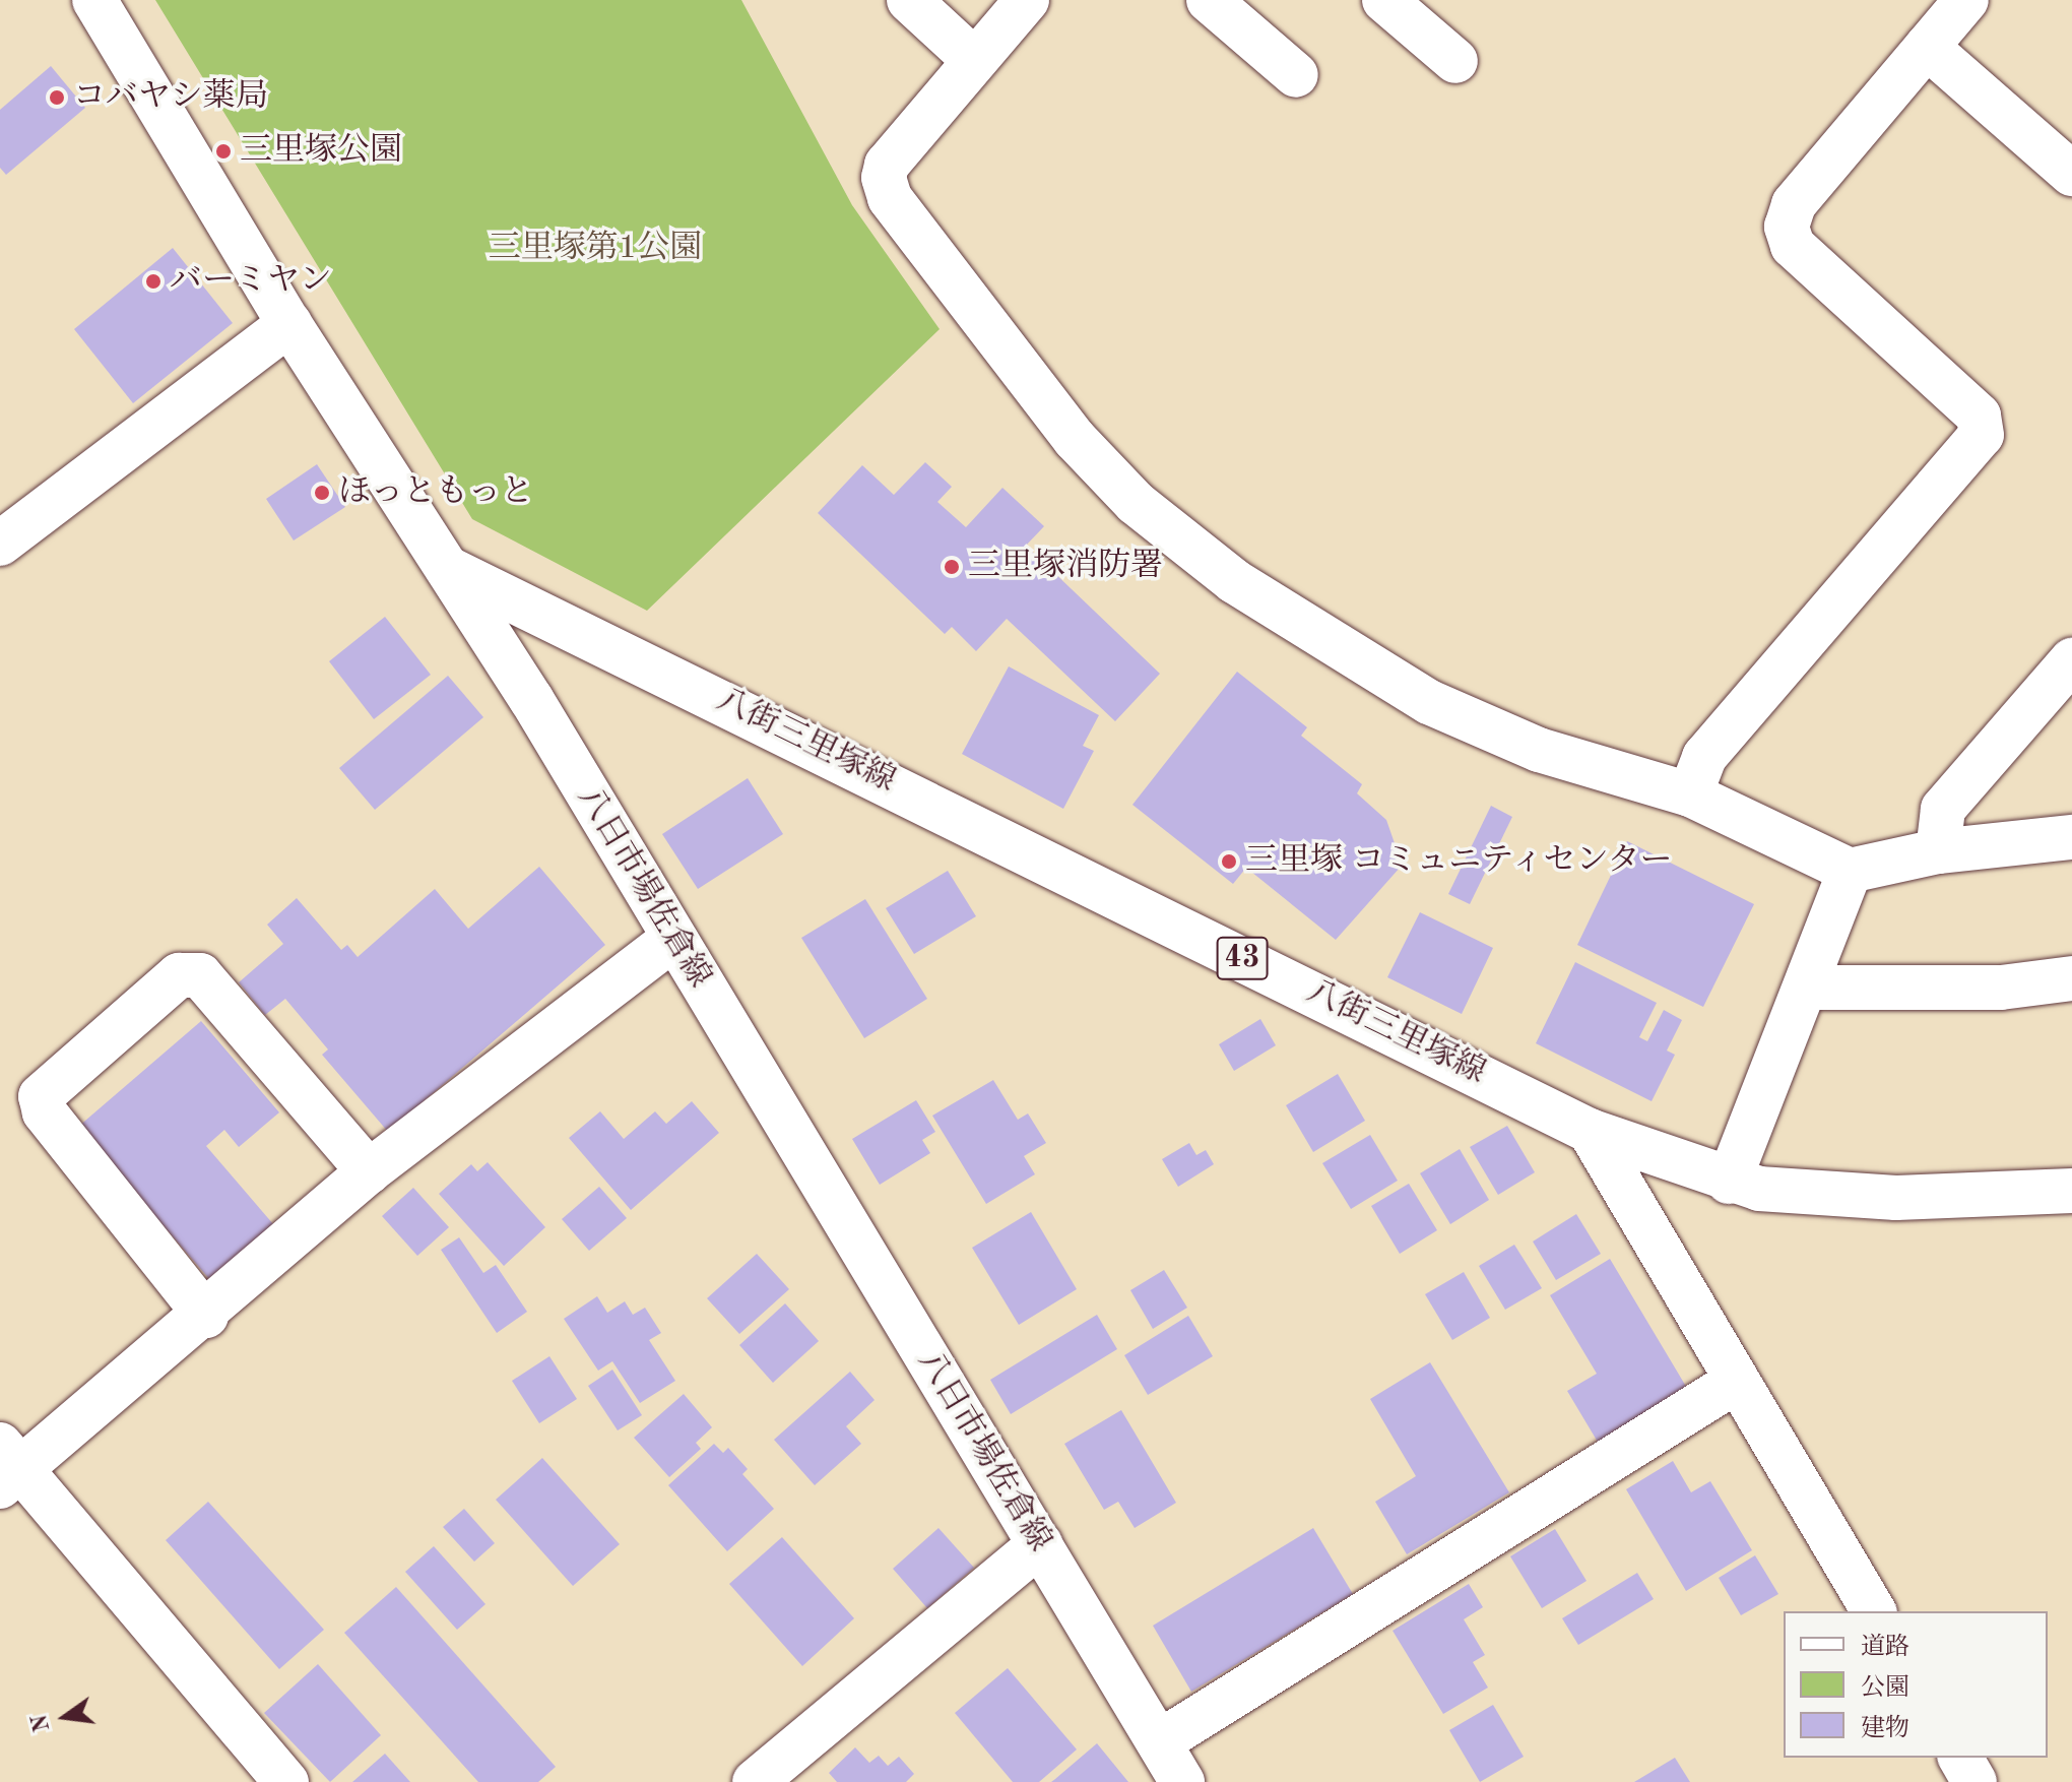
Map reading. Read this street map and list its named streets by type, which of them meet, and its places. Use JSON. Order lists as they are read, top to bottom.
{
  "streets": {
    "street": ["八街三里塚線", "八日市場佐倉線", "43"]
  },
  "crossings": [
    ["八街三里塚線", "八日市場佐倉線"]
  ],
  "parks": ["三里塚第1公園"],
  "places": [
    "コバヤシ薬局",
    "三里塚公園",
    "バーミヤン",
    "ほっともっと",
    "三里塚消防署",
    "三里塚 コミュニティセンター"
  ],
  "legend": ["道路", "公園", "建物"],
  "north": "left"
}
